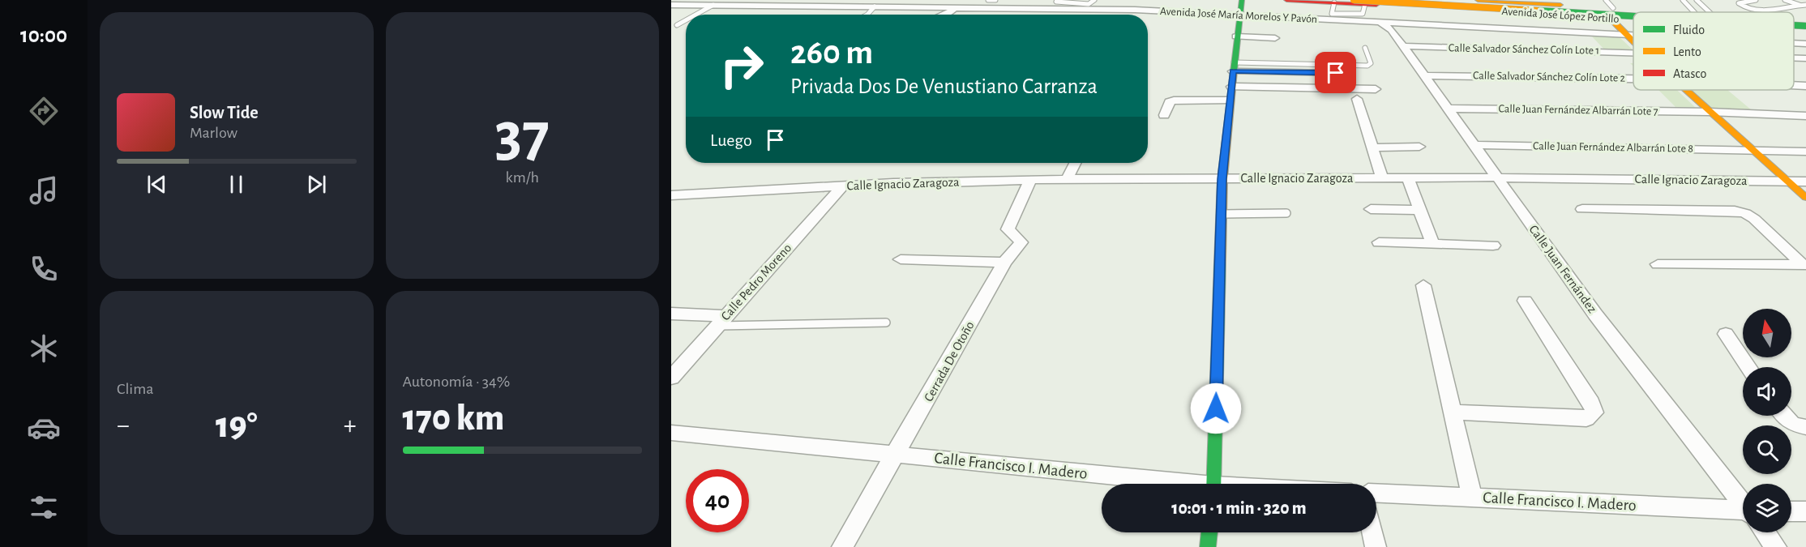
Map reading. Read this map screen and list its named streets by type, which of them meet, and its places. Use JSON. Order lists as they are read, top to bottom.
{
  "streets": {
    "main road": ["Avenida José López Portillo"],
    "street": [
      "Avenida José María Morelos Y Pavón",
      "Calle Salvador Sánchez Colín Lote 1",
      "Calle Salvador Sánchez Colín Lote 2",
      "Calle Juan Fernández Albarrán Lote 7",
      "Calle Juan Fernández Albarrán Lote 8",
      "Calle Ignacio Zaragoza",
      "Calle Juan Fernández",
      "Calle Pedro Moreno",
      "Cerrada De Otoño",
      "Calle Francisco I. Madero"
    ]
  },
  "crossings": [
    ["Avenida José María Morelos Y Pavón", "Calle Juan Fernández"],
    ["Calle Salvador Sánchez Colín Lote 1", "Calle Juan Fernández"],
    ["Calle Salvador Sánchez Colín Lote 2", "Calle Juan Fernández"],
    ["Calle Juan Fernández Albarrán Lote 7", "Calle Juan Fernández"],
    ["Calle Juan Fernández Albarrán Lote 8", "Calle Juan Fernández"],
    ["Calle Ignacio Zaragoza", "Calle Juan Fernández"],
    ["Calle Ignacio Zaragoza", "Calle Pedro Moreno"],
    ["Calle Ignacio Zaragoza", "Cerrada De Otoño"],
    ["Cerrada De Otoño", "Calle Francisco I. Madero"]
  ],
  "legend": ["Fluido", "Lento", "Atasco"],
  "north": "top",
  "page": {
    "tabs": "10:00",
    "tile": [
      ["37", "km/h"],
      "Clima",
      ["Autonomía · 34%", "170 km"]
    ],
    "turn": ["260 m", "Privada Dos De Venustiano Carranza"],
    "song": ["Slow Tide", "Marlow"],
    "then": "Luego",
    "heat": ["−", "19°", "+"],
    "limit": "40",
    "trip": "10:01 · 1 min · 320 m"
  }
}
